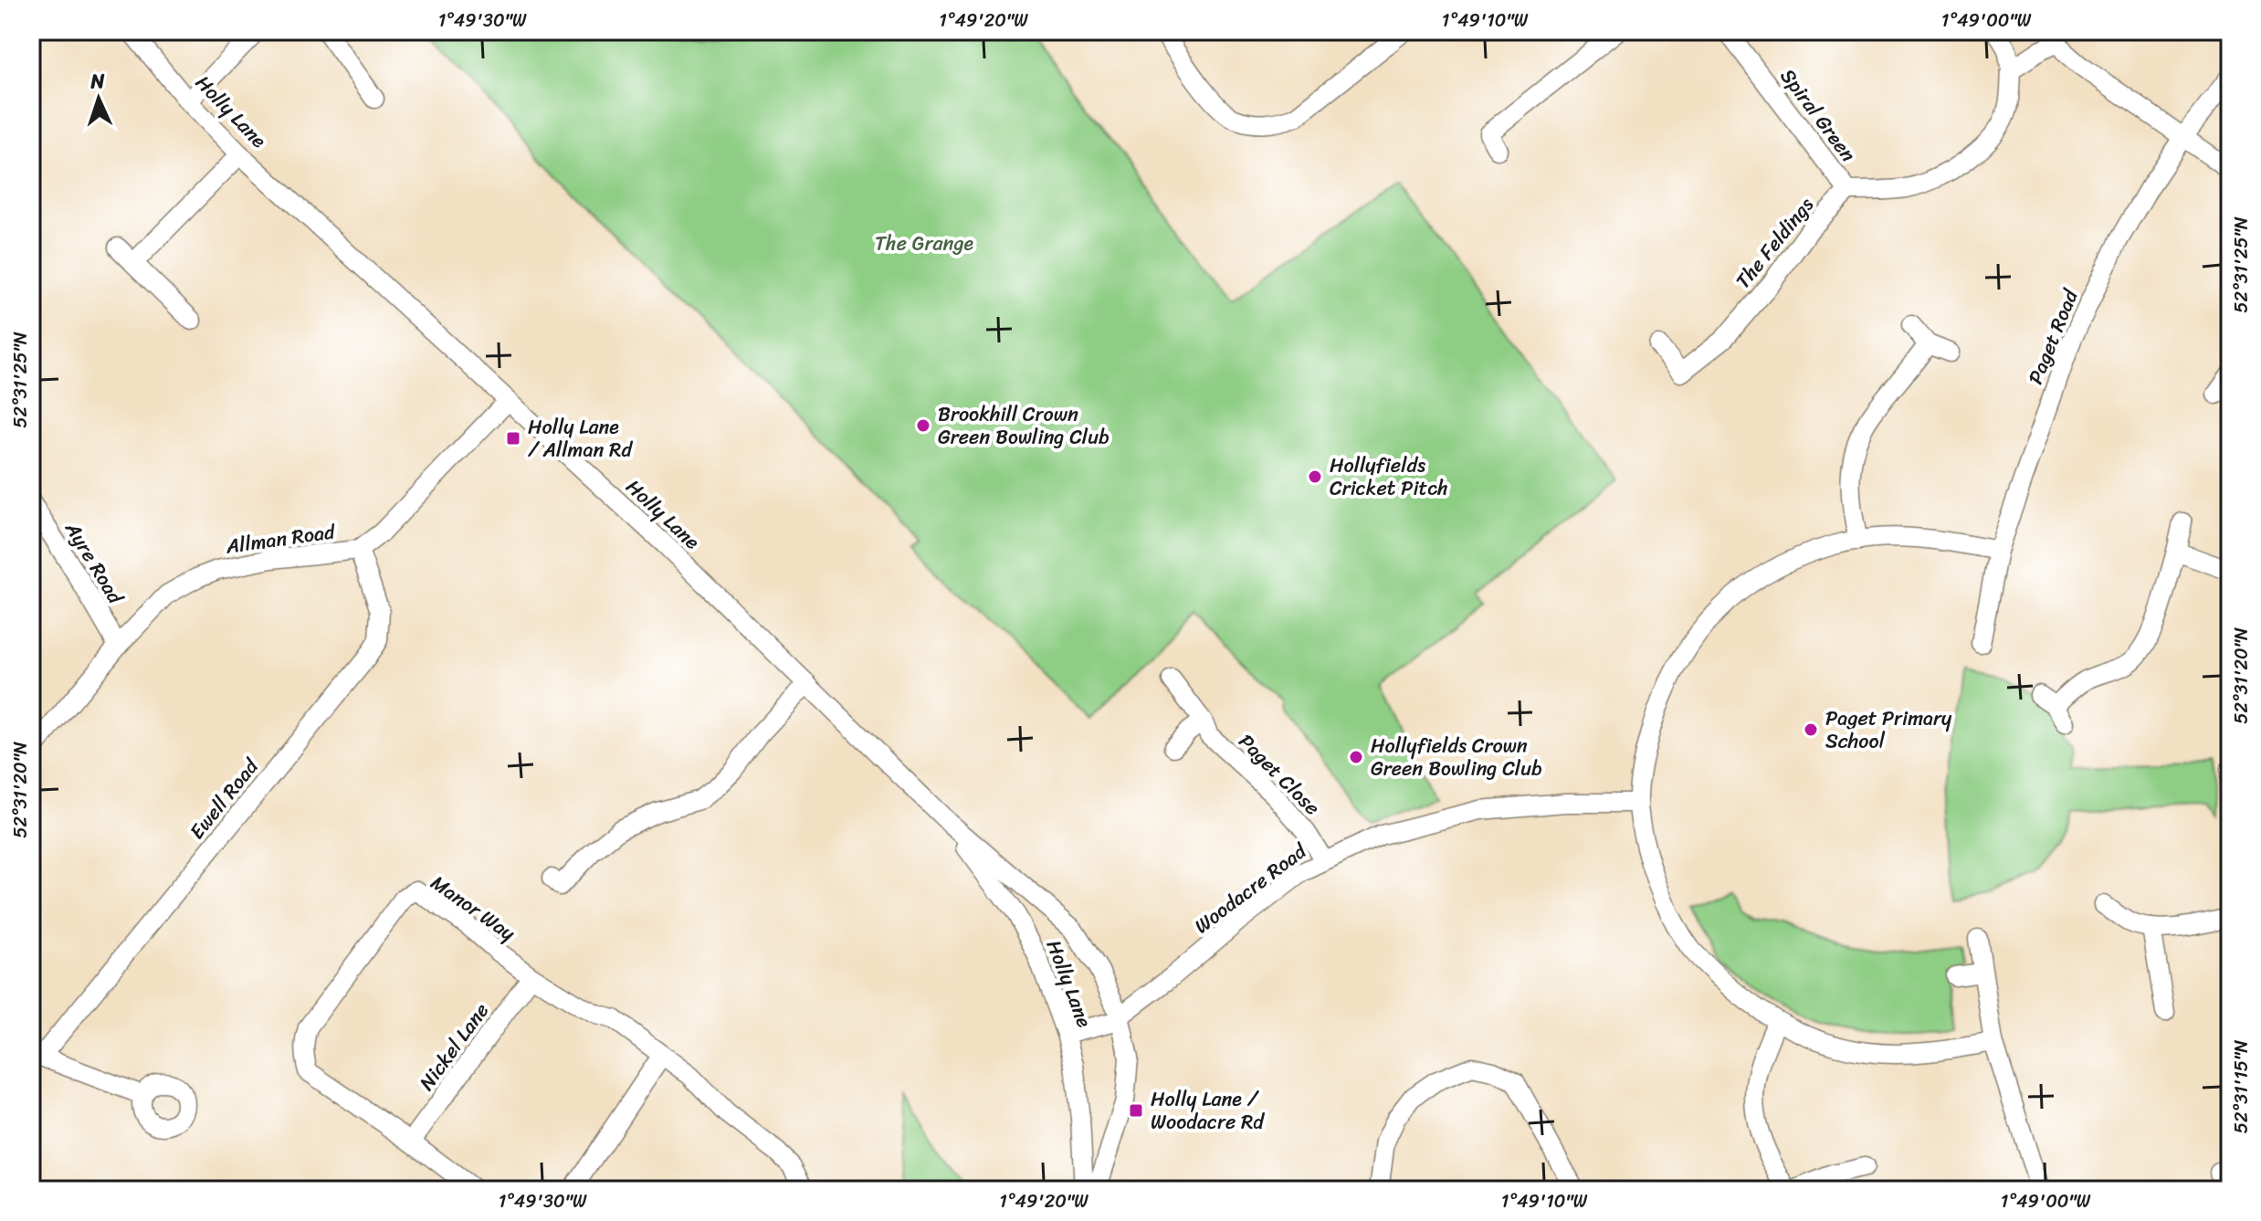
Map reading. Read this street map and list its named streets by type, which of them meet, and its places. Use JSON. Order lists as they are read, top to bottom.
{
  "streets": {
    "street": [
      "Holly Lane",
      "Spiral Green",
      "The Feldings",
      "Paget Road",
      "Allman Road",
      "Ayre Road",
      "Paget Close",
      "Ewell Road",
      "Woodacre Road",
      "Manor Way",
      "Nickel Lane"
    ]
  },
  "crossings": [
    ["Holly Lane", "Allman Road"],
    ["Holly Lane", "Woodacre Road"],
    ["Spiral Green", "The Feldings"],
    ["Allman Road", "Ayre Road"],
    ["Allman Road", "Ewell Road"],
    ["Paget Close", "Woodacre Road"],
    ["Manor Way", "Nickel Lane"]
  ],
  "parks": ["The Grange"],
  "places": {
    "other": [
      "Brookhill Crown Green Bowling Club",
      "Hollyfields Cricket Pitch",
      "Paget Primary School",
      "Hollyfields Crown Green Bowling Club"
    ],
    "transit": ["Holly Lane / Allman Rd", "Holly Lane / Woodacre Rd"]
  },
  "north": "top",
  "coordinates": [
    "1°49'30\"W",
    "1°49'20\"W",
    "1°49'10\"W",
    "1°49'00\"W",
    "52°31'25\"N",
    "52°31'20\"N",
    "52°31'15\"N"
  ]
}
